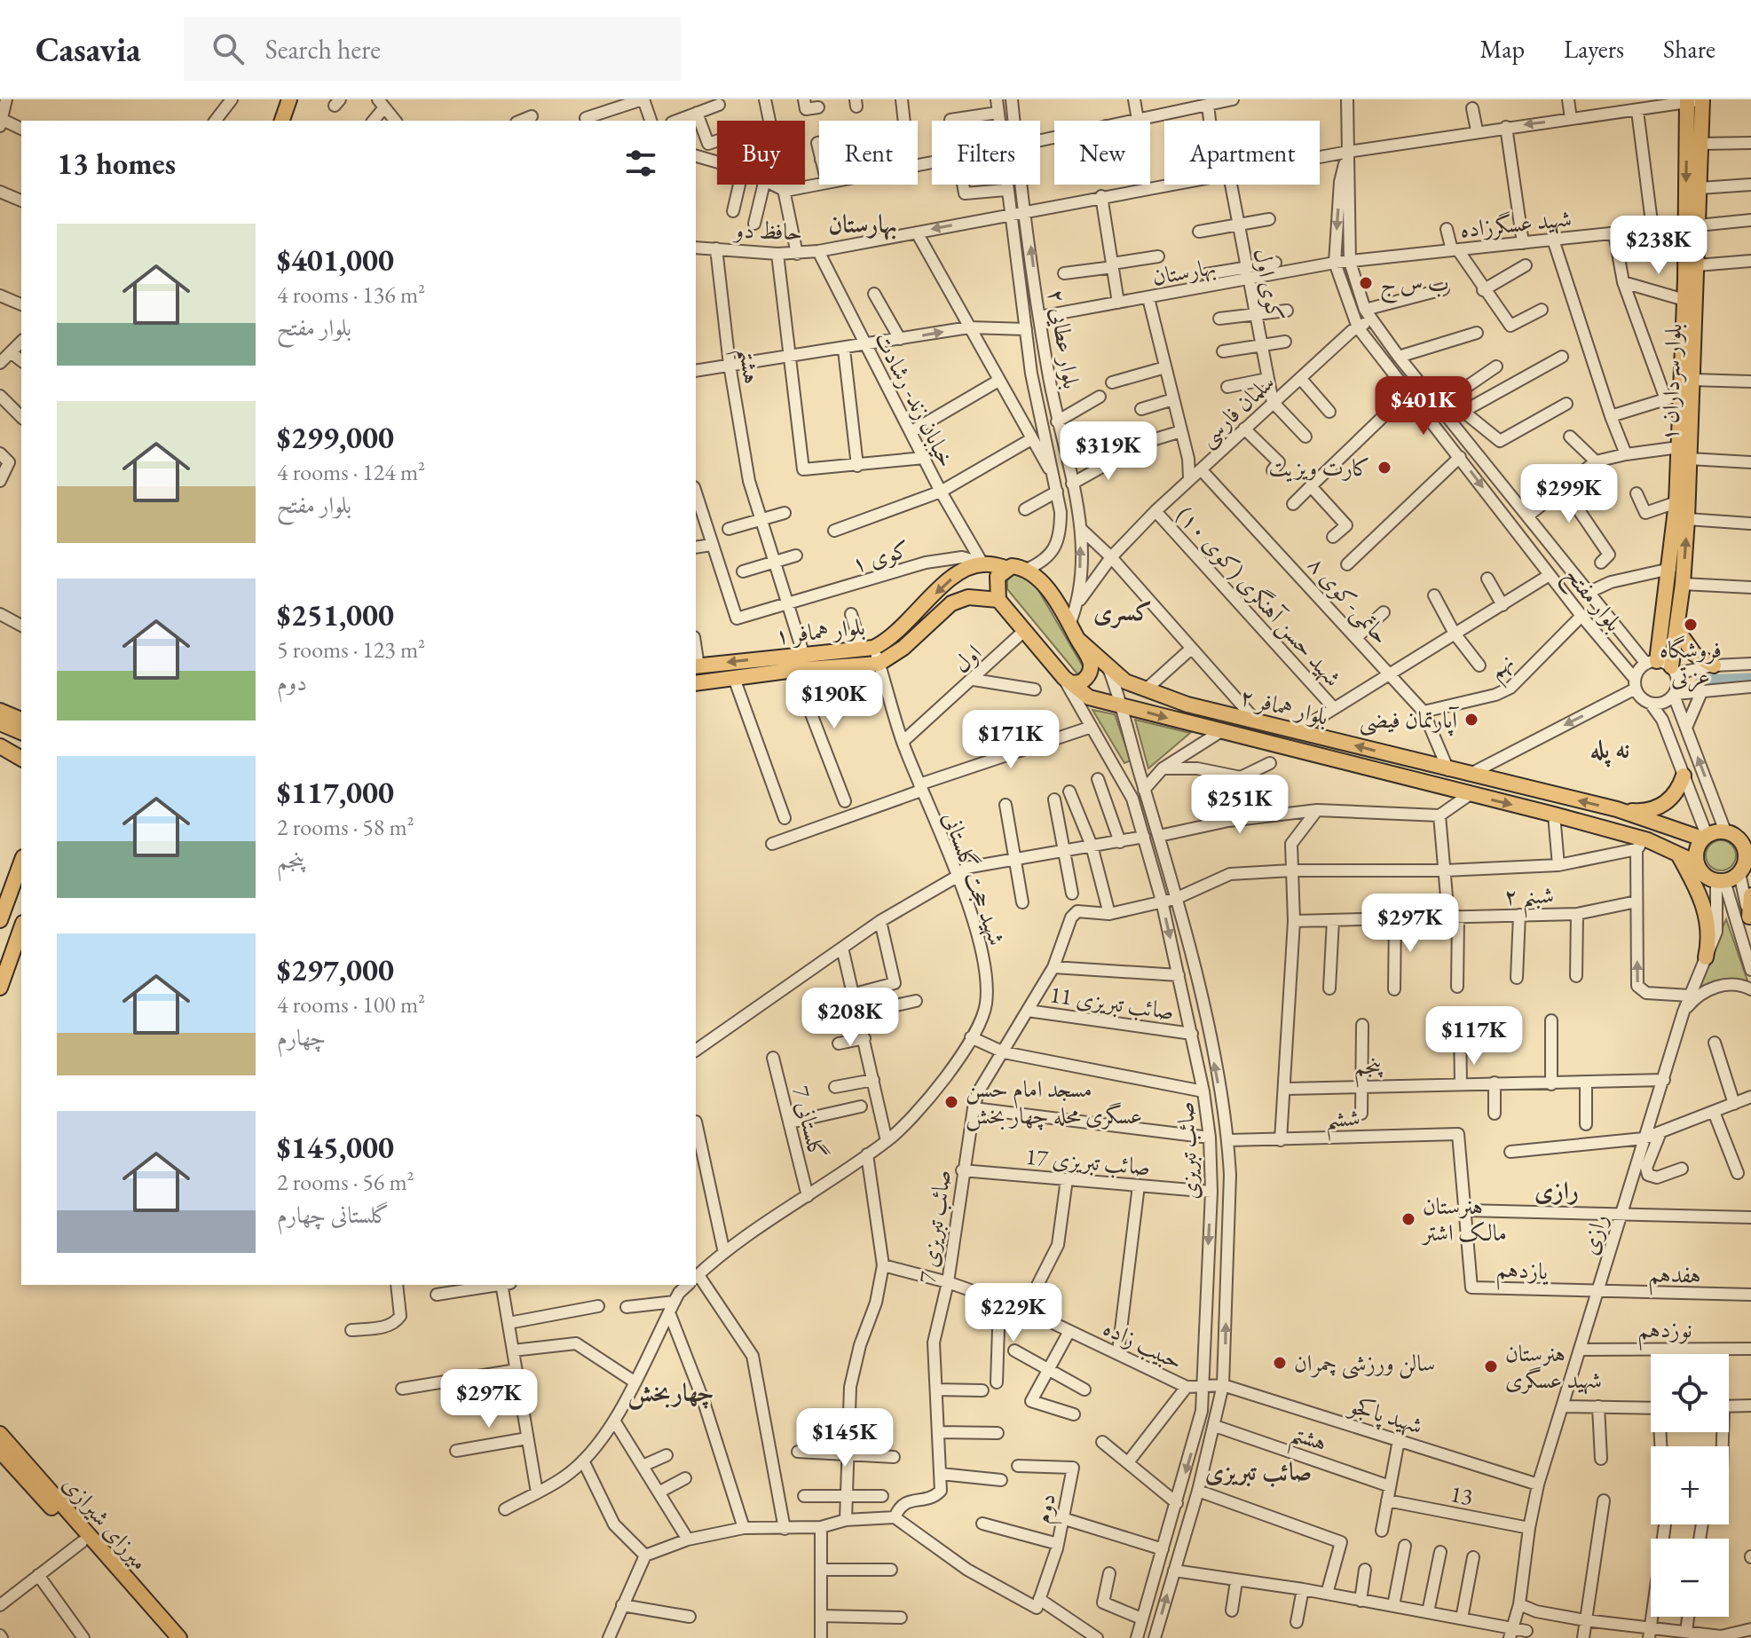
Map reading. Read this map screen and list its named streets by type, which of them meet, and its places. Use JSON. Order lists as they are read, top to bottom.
{
  "streets": {
    "main road": [
      "بلوار سرداران ۱",
      "بلوار همافر ۱",
      "بلوار همافر ۲",
      "میرزای شیرازی"
    ],
    "street": [
      "شهید عسگرزاده",
      "حافظ دو",
      "بهارستان",
      "کوی اول",
      "بلوار عطایی ۲",
      "هشتم",
      "خیابان زند- رشادت",
      "سلمان فارسی",
      "کوی ۱",
      "شهید حسن آهنگری (کوی ۱۰)",
      "بلوار مفتح",
      "حاتمی-کوی ۸",
      "اول",
      "نهم",
      "شهید حجت گلستانی",
      "شبنم ۲",
      "صائب تبریزی 11",
      "پنجم",
      "ششم",
      "گلستانی 7",
      "صائب تبریزی",
      "صائب تبریزی 17",
      "صائب تبریزی 7",
      "رازی",
      "یازدهم",
      "هفدهم",
      "نوزدهم",
      "حبیب زاده",
      "شهید پاکجو",
      "13",
      "دوم"
    ]
  },
  "crossings": [
    ["شهید عسگرزاده", "بهارستان"],
    ["شهید عسگرزاده", "بلوار سرداران ۱"],
    ["شهید عسگرزاده", "بلوار مفتح"],
    ["حافظ دو", "بلوار عطایی ۲"],
    ["حافظ دو", "هشتم"],
    ["حافظ دو", "خیابان زند- رشادت"],
    ["بهارستان", "کوی اول"],
    ["بهارستان", "بلوار عطایی ۲"],
    ["بهارستان", "بلوار مفتح"],
    ["کوی اول", "سلمان فارسی"],
    ["بلوار عطایی ۲", "سلمان فارسی"],
    ["هشتم", "صائب تبریزی"],
    ["بلوار سرداران ۱", "بلوار مفتح"],
    ["خیابان زند- رشادت", "کوی ۱"],
    ["خیابان زند- رشادت", "بلوار همافر ۱"],
    ["سلمان فارسی", "شهید حسن آهنگری (کوی ۱۰)"],
    ["سلمان فارسی", "بلوار مفتح"],
    ["سلمان فارسی", "حاتمی-کوی ۸"],
    ["کوی ۱", "بلوار همافر ۱"],
    ["بلوار مفتح", "نهم"],
    ["حاتمی-کوی ۸", "نهم"],
    ["حاتمی-کوی ۸", "بلوار همافر ۲"],
    ["بلوار همافر ۱", "شهید حجت گلستانی"],
    ["اول", "شهید حجت گلستانی"],
    ["بلوار همافر ۲", "صائب تبریزی"],
    ["بلوار همافر ۲", "صائب تبریزی 7"],
    ["بلوار همافر ۲", "رازی"],
    ["شهید حجت گلستانی", "گلستانی 7"],
    ["صائب تبریزی 11", "صائب تبریزی"],
    ["صائب تبریزی 11", "صائب تبریزی 7"],
    ["پنجم", "رازی"],
    ["ششم", "صائب تبریزی"],
    ["ششم", "یازدهم"],
    ["صائب تبریزی", "صائب تبریزی 17"],
    ["صائب تبریزی", "صائب تبریزی 7"],
    ["صائب تبریزی", "حبیب زاده"],
    ["صائب تبریزی", "شهید پاکجو"],
    ["صائب تبریزی 17", "صائب تبریزی 7"],
    ["صائب تبریزی 7", "حبیب زاده"],
    ["رازی", "یازدهم"],
    ["رازی", "هفدهم"],
    ["رازی", "نوزدهم"],
    ["رازی", "شهید پاکجو"],
    ["رازی", "13"],
    ["یازدهم", "هفدهم"],
    ["حبیب زاده", "شهید پاکجو"]
  ],
  "districts": [
    "بهارستان",
    "کسری",
    "نه پله",
    "رازی",
    "چهاربخش",
    "صائب تبریزی"
  ],
  "places": [
    "ب س ج",
    "کارت ویزیت",
    "فروشگاه عزتی",
    "آپارتمان فیضی",
    "مسجد امام حسن عسگری محله چهار بخش",
    "هنرستان مالک اشتر",
    "سالن ورزشی چمران",
    "هنرستان شهید عسگری"
  ],
  "page": {
    "header": "Casavia",
    "search": "Search here",
    "nav": ["Map", "Layers", "Share"],
    "chip": [
      "Buy",
      "Rent",
      "Filters",
      "New",
      "Apartment"
    ],
    "heading": "13 homes",
    "list": [
      {
        "name": "$401,000",
        "note": "4 rooms · 136 m² · بلوار مفتح"
      },
      {
        "name": "$299,000",
        "note": "4 rooms · 124 m² · بلوار مفتح"
      },
      {
        "name": "$251,000",
        "note": "5 rooms · 123 m² · دوم"
      },
      {
        "name": "$117,000",
        "note": "2 rooms · 58 m² · پنجم"
      },
      {
        "name": "$297,000",
        "note": "4 rooms · 100 m² · چهارم"
      },
      {
        "name": "$145,000",
        "note": "2 rooms · 56 m² · گلستانی چهارم"
      }
    ],
    "price": [
      "$238K",
      "$401K",
      "$319K",
      "$299K",
      "$190K",
      "$171K",
      "$251K",
      "$297K",
      "$208K",
      "$117K",
      "$229K",
      "$297K",
      "$145K"
    ],
    "map_buttons": ["+", "−"]
  }
}
